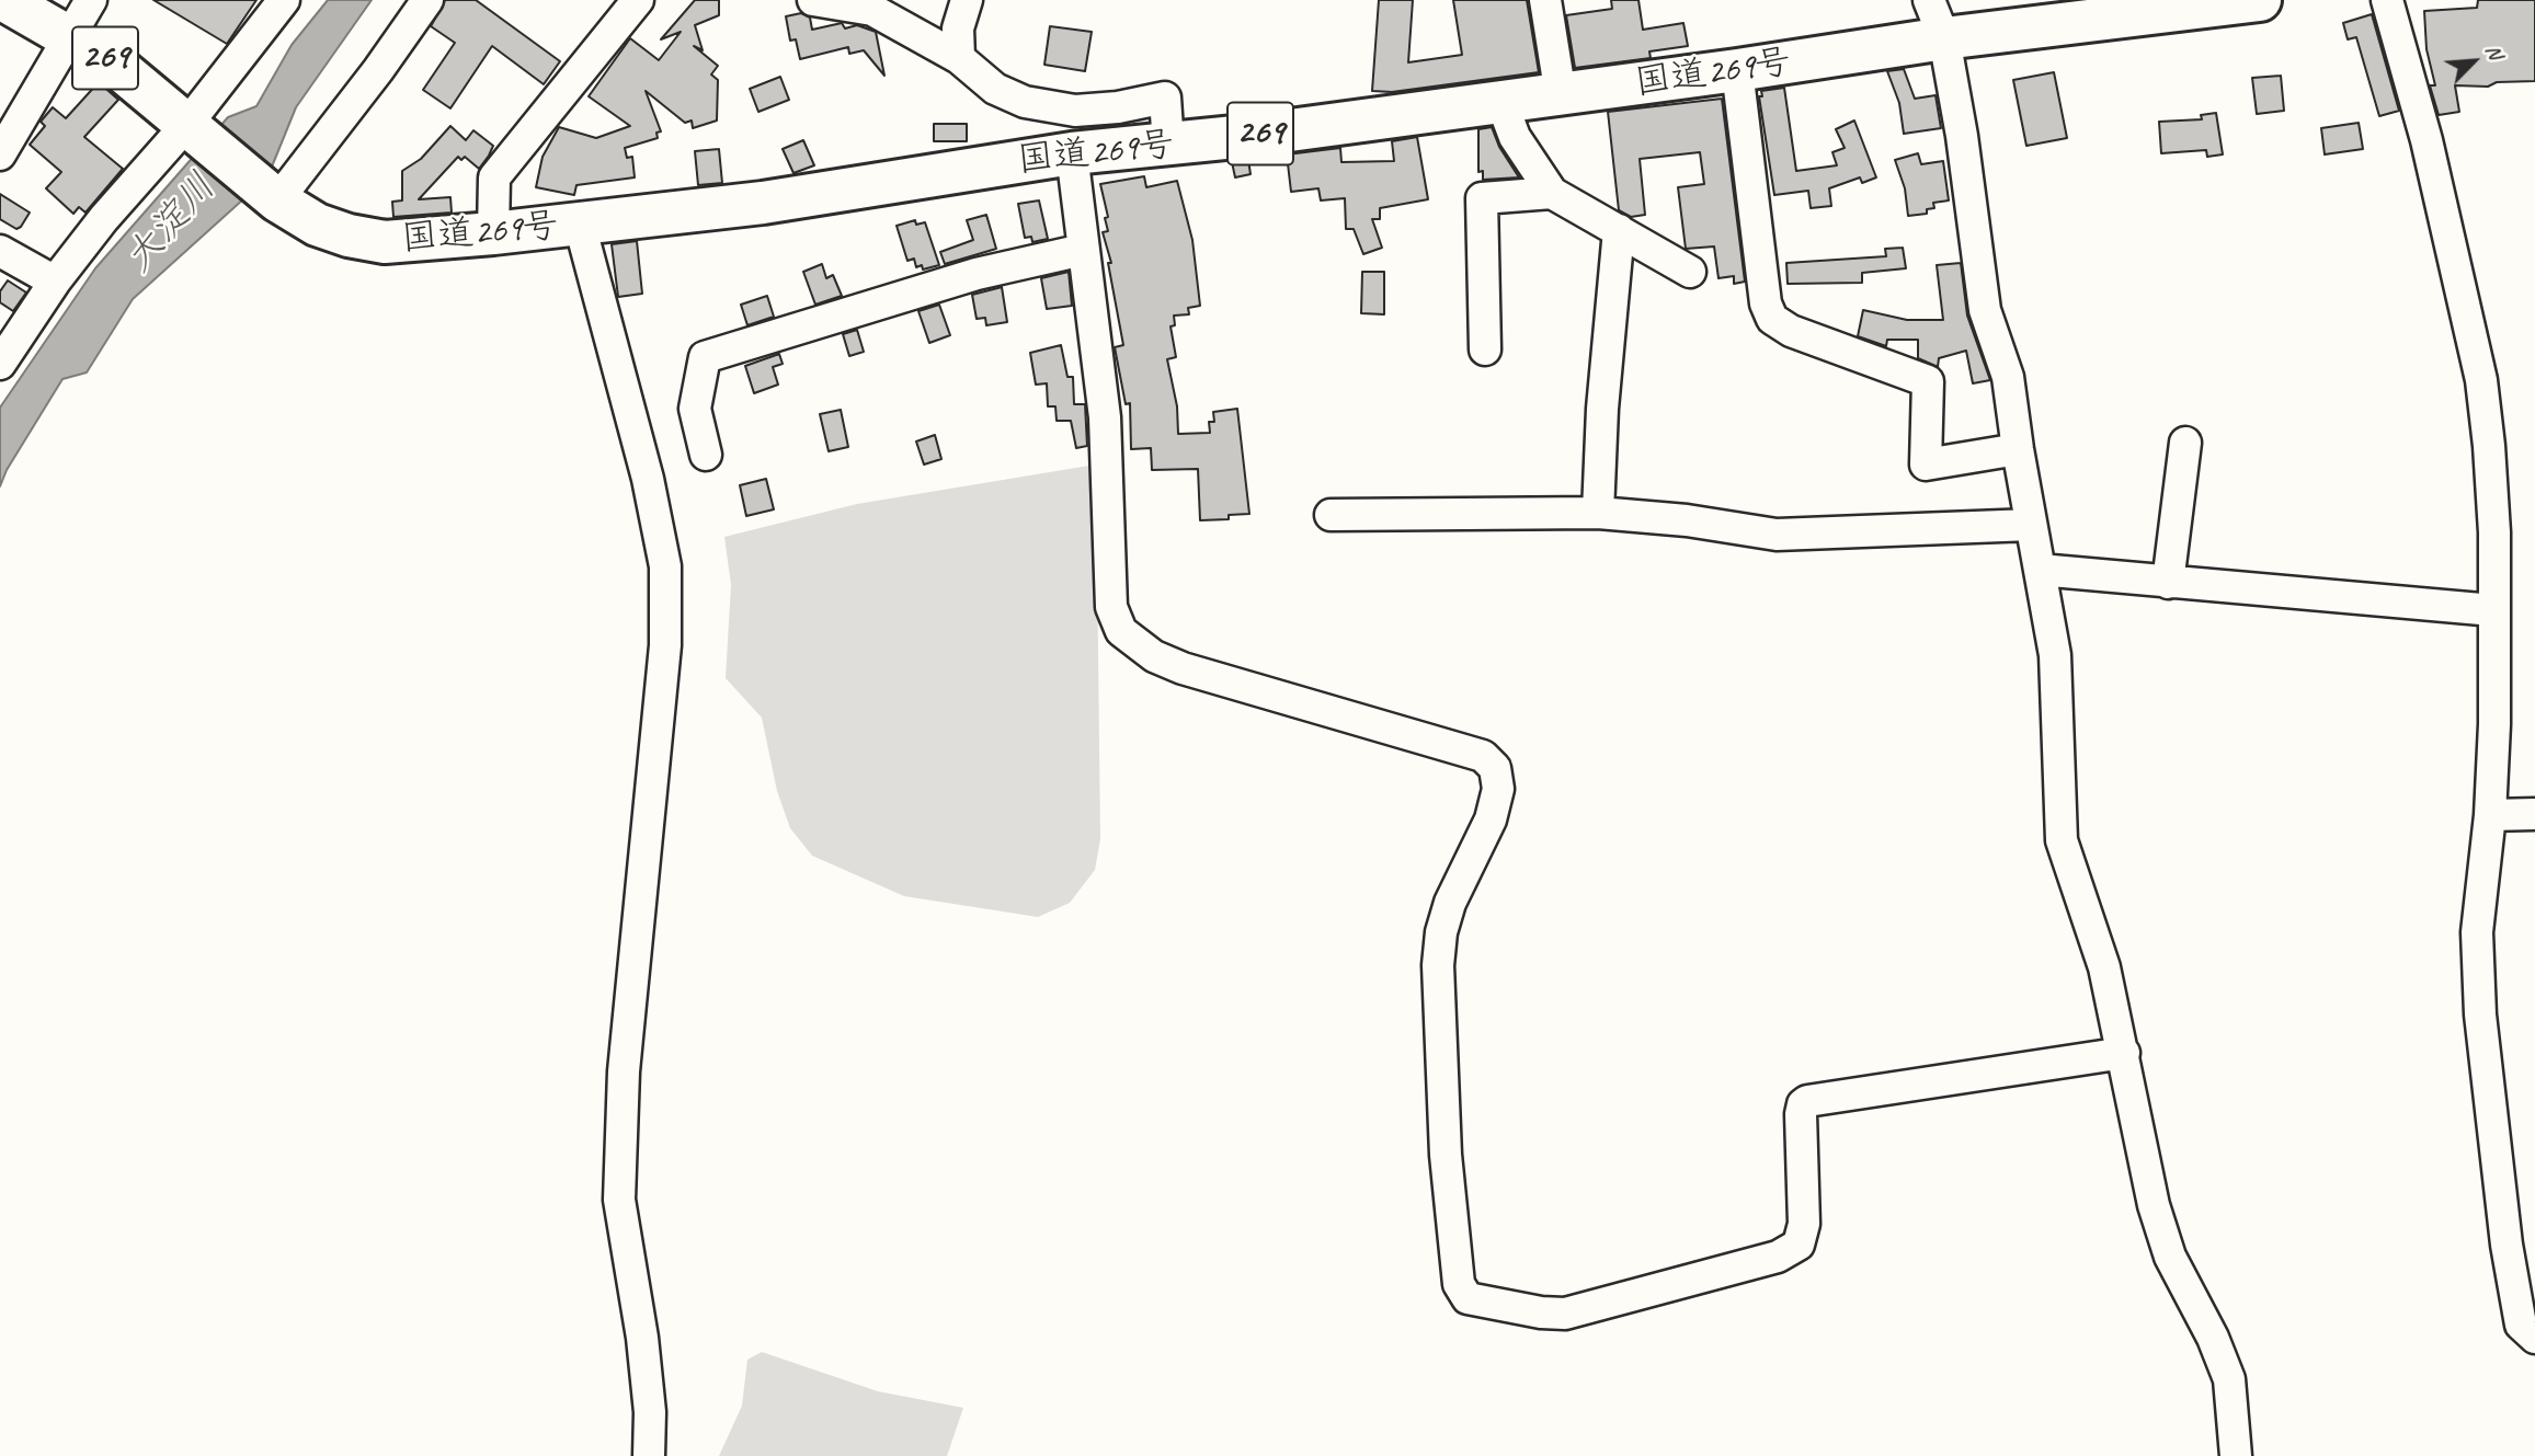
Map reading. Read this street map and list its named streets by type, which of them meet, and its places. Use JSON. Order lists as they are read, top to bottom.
{
  "streets": {
    "highway": ["269", "国道269号"]
  },
  "water": ["大淀川"],
  "north": "top right"
}
